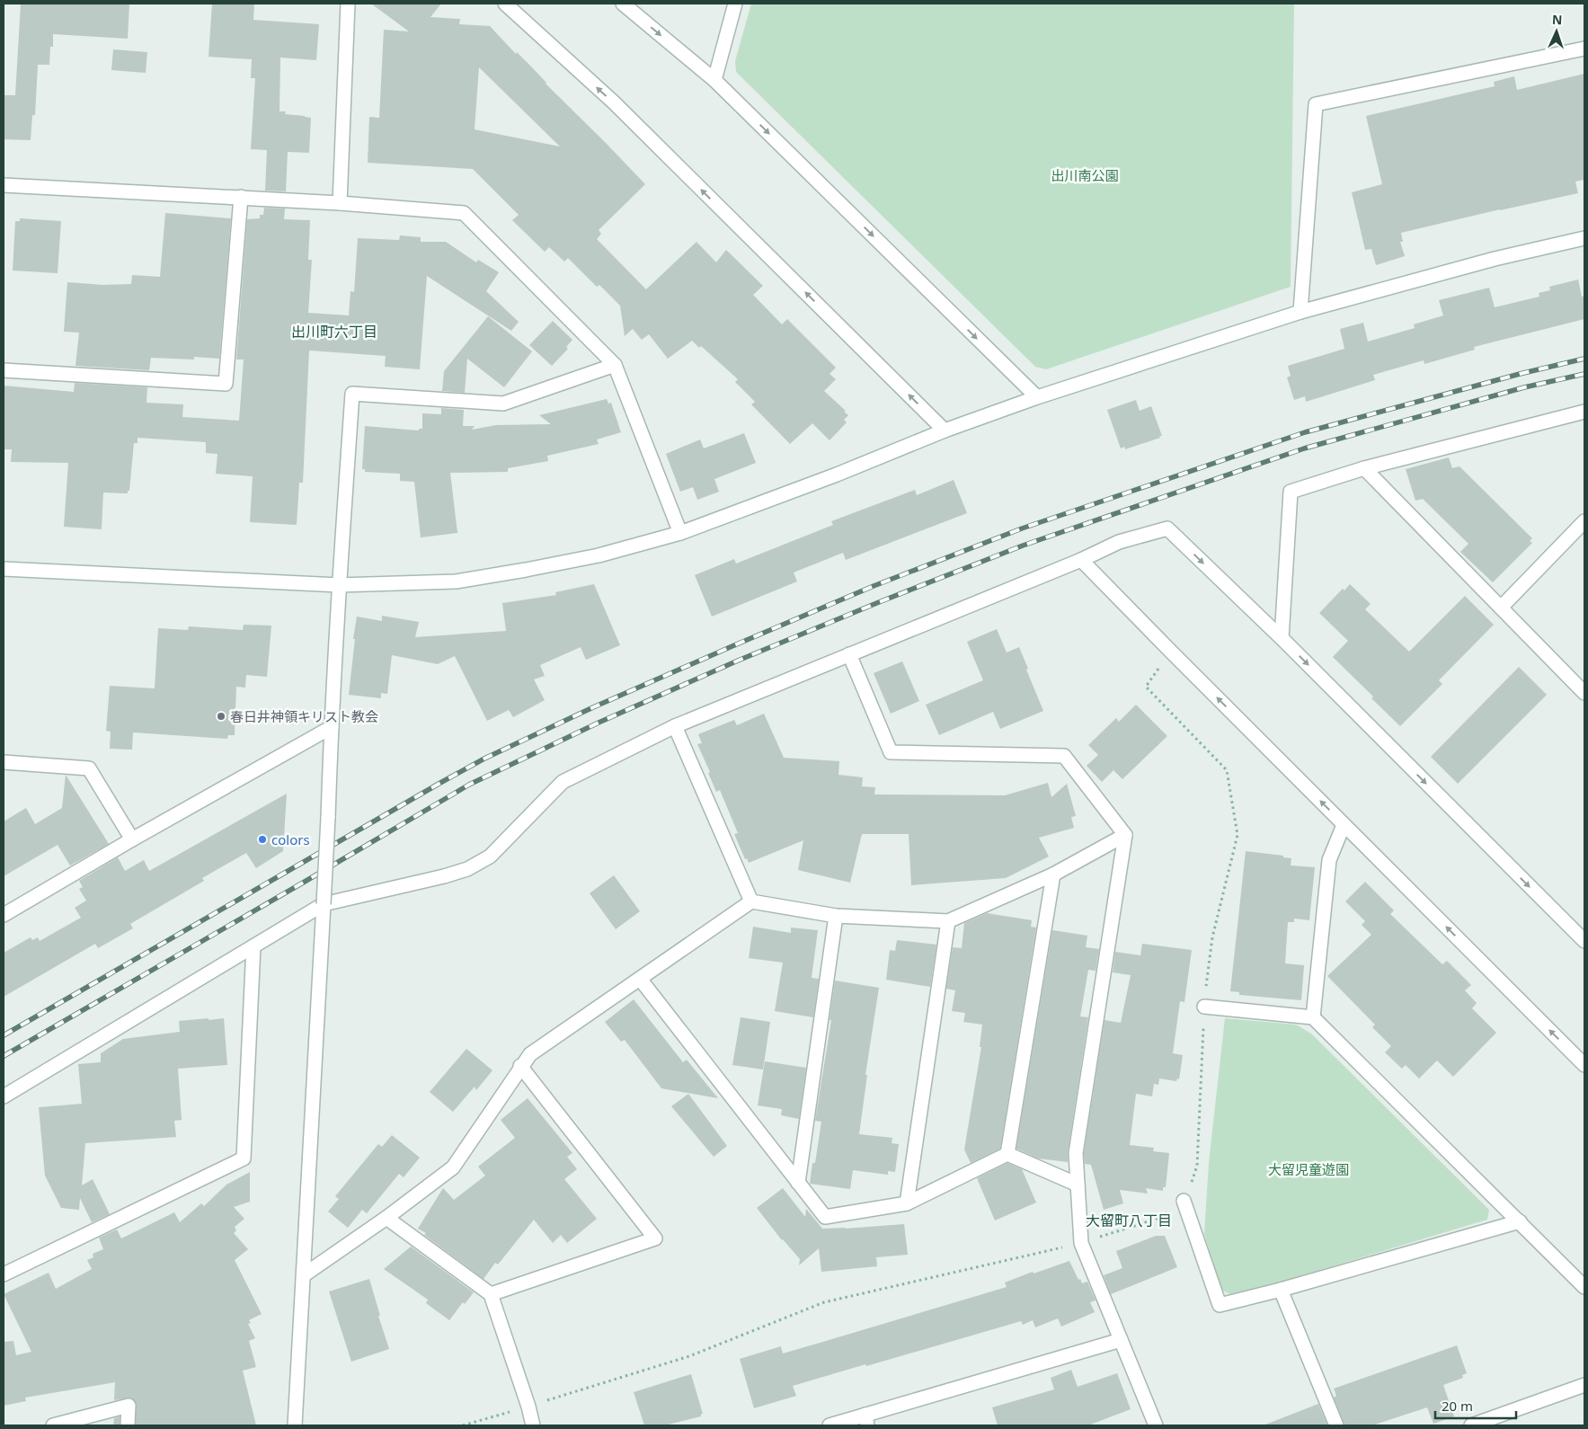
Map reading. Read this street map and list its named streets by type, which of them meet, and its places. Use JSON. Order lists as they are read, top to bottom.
{
  "districts": ["出川町六丁目", "大留町八丁目"],
  "parks": ["出川南公園", "大留児童遊園"],
  "places": ["春日井神領キリスト教会", "colors"],
  "scale_bar": "20 m",
  "north": "top"
}
